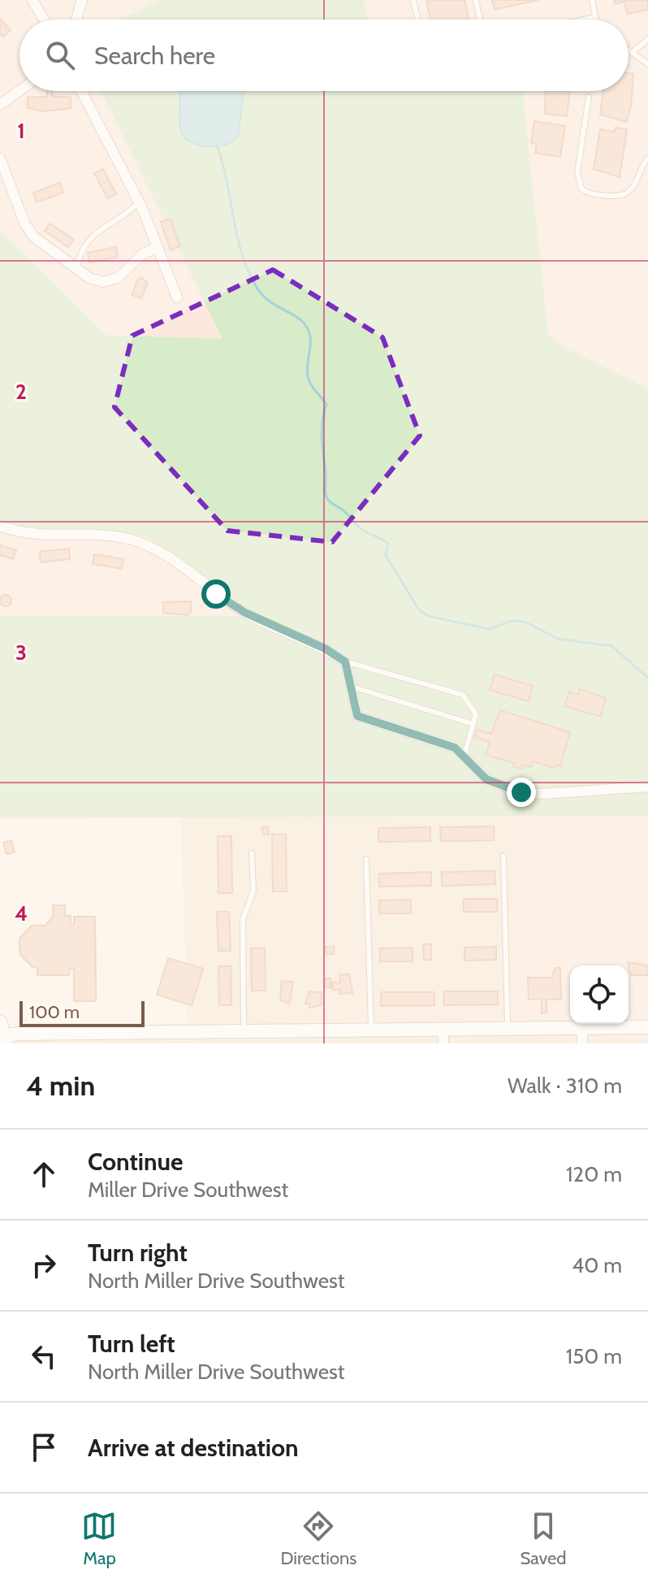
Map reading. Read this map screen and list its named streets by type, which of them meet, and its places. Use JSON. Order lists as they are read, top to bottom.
{
  "scale_bar": "100 m",
  "page": {
    "search": "Search here",
    "scale": "100 m",
    "heading": ["4 min", "Walk · 310 m"],
    "list": [
      ["Continue", "Miller Drive Southwest", "120 m"],
      ["Turn right", "North Miller Drive Southwest", "40 m"],
      ["Turn left", "North Miller Drive Southwest", "150 m"],
      "Arrive at destination"
    ],
    "nav": ["Map", "Directions", "Saved"]
  },
  "grid": {
    "rows": [
      "1",
      "2",
      "3",
      "4"
    ]
  }
}
